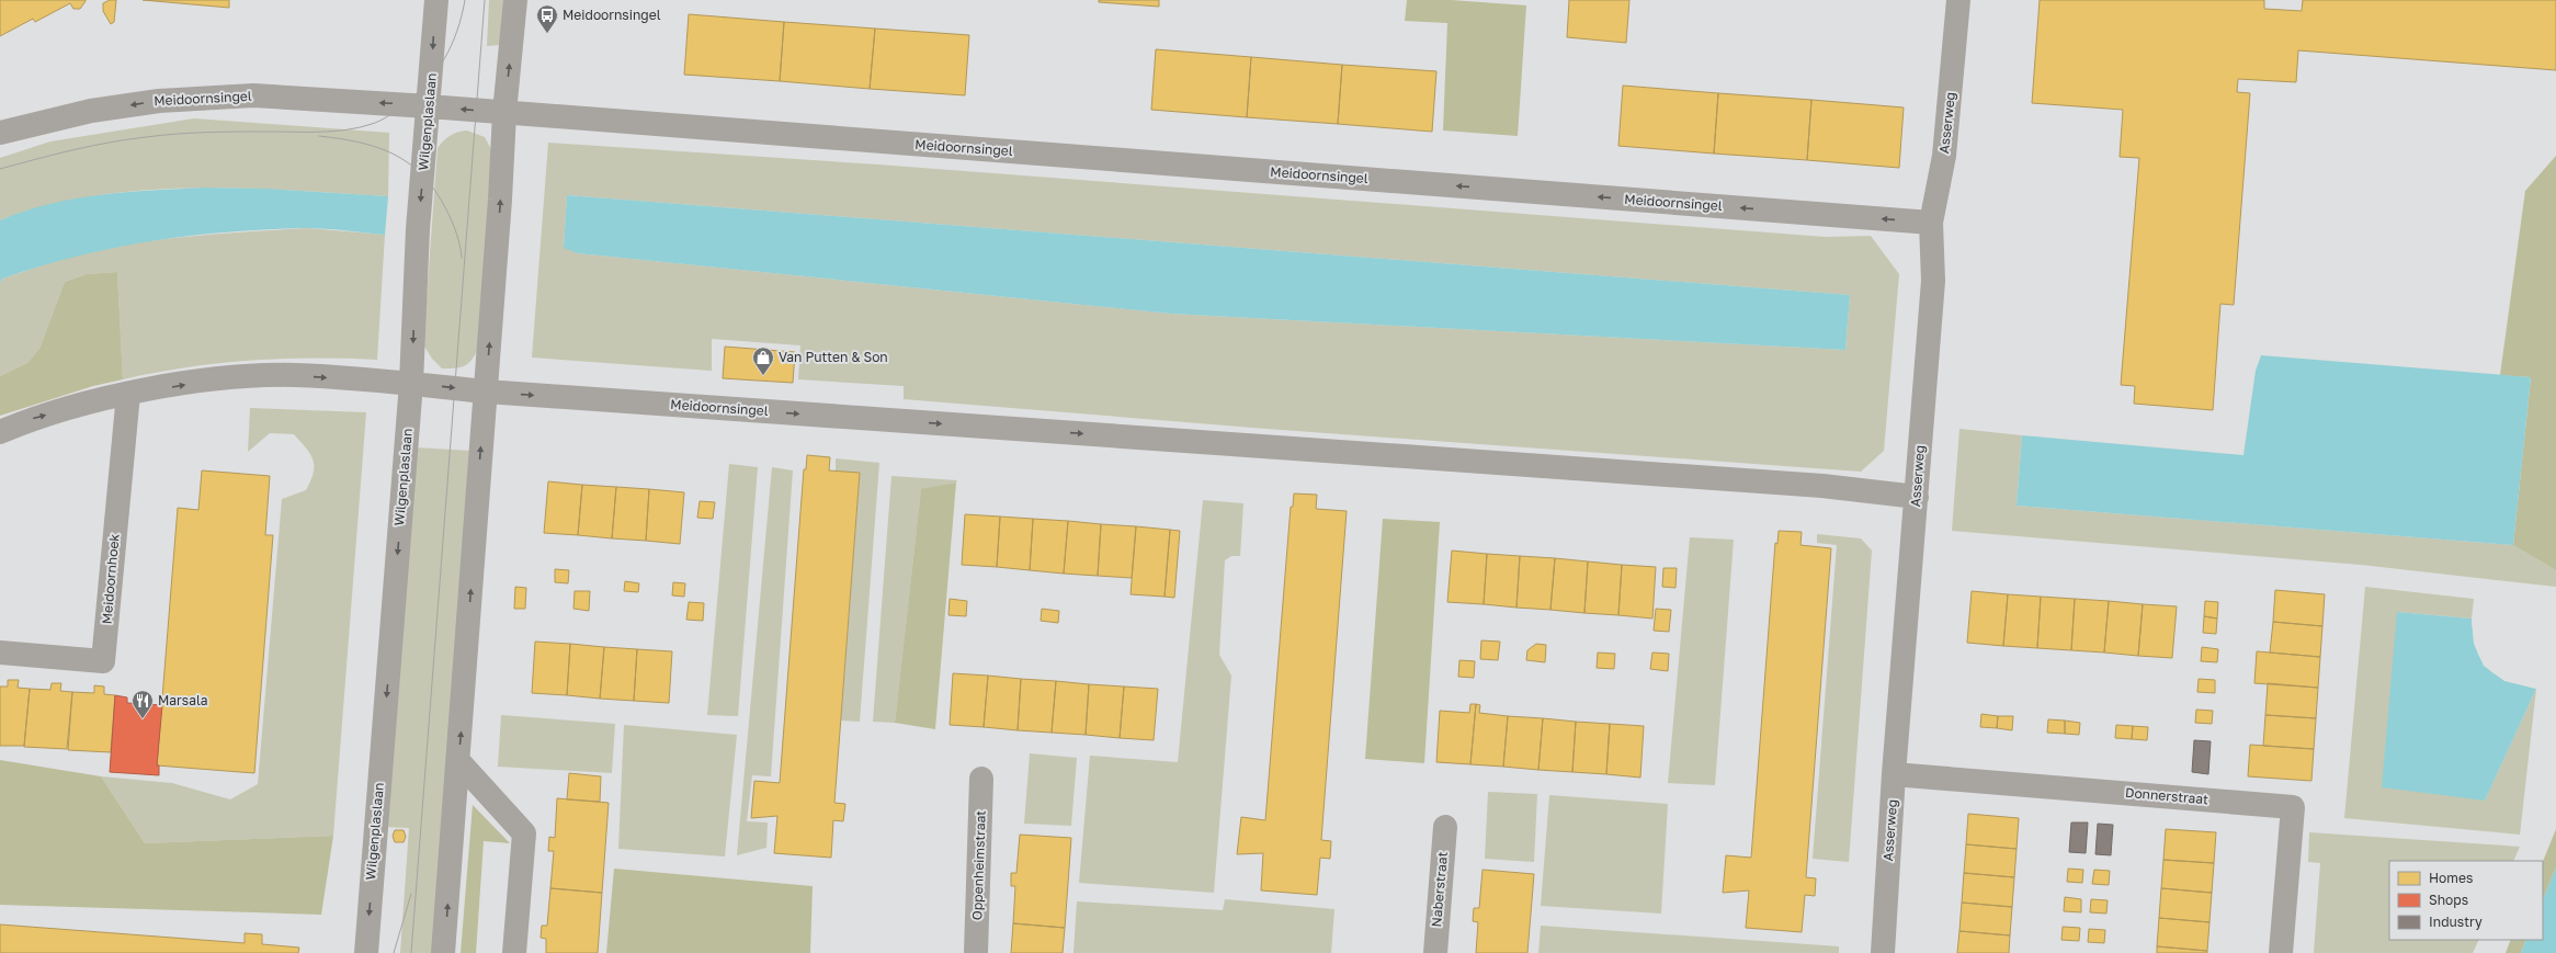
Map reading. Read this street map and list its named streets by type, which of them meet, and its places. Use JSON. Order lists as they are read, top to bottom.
{
  "streets": {
    "street": [
      "Meidoornsingel",
      "Wilgenplaslaan",
      "Asserweg",
      "Meidoornhoek",
      "Donnerstraat",
      "Oppenheimstraat",
      "Naberstraat"
    ]
  },
  "crossings": [
    ["Meidoornsingel", "Wilgenplaslaan"],
    ["Meidoornsingel", "Asserweg"],
    ["Meidoornsingel", "Meidoornhoek"],
    ["Asserweg", "Donnerstraat"]
  ],
  "places": {
    "bus stop": ["Meidoornsingel"],
    "shop": ["Van Putten & Son"],
    "restaurant": ["Marsala"]
  },
  "legend": ["Homes", "Shops", "Industry"]
}
